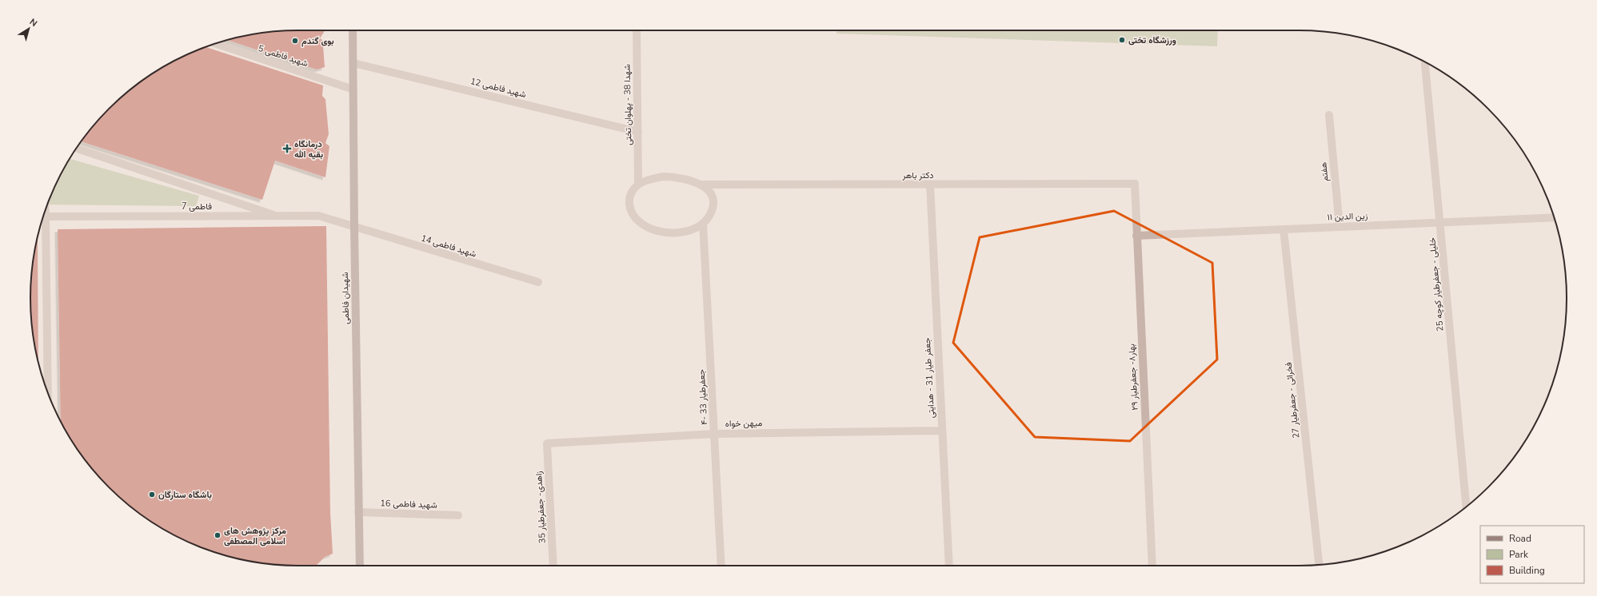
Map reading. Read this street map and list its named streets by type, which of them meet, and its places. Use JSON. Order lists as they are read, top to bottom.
{
  "streets": {
    "main road": ["شهیدان فاطمی"],
    "street": [
      "شهید فاطمی 5",
      "شهید فاطمی 12",
      "شهدا 38 - پهلوان تختی",
      "هفتم",
      "دکتر باهر",
      "فاطمی 7",
      "زین الدین ۱۱",
      "شهید فاطمی 14",
      "خلیلی - جعفرطیار کوچه 25",
      "بهار۸- جعفرطیار ۲۹",
      "جعفر طیار 31 - هدایتی",
      "۴- جعفرطیار 33",
      "فخرائی - جعفرطیار 27",
      "میهن خواه",
      "شهید فاطمی 16",
      "زاهدی- جعفرطیار 35"
    ]
  },
  "crossings": [
    ["شهید فاطمی 5", "شهیدان فاطمی"],
    ["شهید فاطمی 12", "شهدا 38 - پهلوان تختی"],
    ["شهید فاطمی 12", "شهیدان فاطمی"],
    ["شهدا 38 - پهلوان تختی", "دکتر باهر"],
    ["شهدا 38 - پهلوان تختی", "۴- جعفرطیار 33"],
    ["هفتم", "زین الدین ۱۱"],
    ["دکتر باهر", "بهار۸- جعفرطیار ۲۹"],
    ["دکتر باهر", "جعفر طیار 31 - هدایتی"],
    ["دکتر باهر", "۴- جعفرطیار 33"],
    ["فاطمی 7", "شهید فاطمی 14"],
    ["فاطمی 7", "شهیدان فاطمی"],
    ["زین الدین ۱۱", "خلیلی - جعفرطیار کوچه 25"],
    ["زین الدین ۱۱", "بهار۸- جعفرطیار ۲۹"],
    ["زین الدین ۱۱", "فخرائی - جعفرطیار 27"],
    ["شهید فاطمی 14", "شهیدان فاطمی"],
    ["شهیدان فاطمی", "شهید فاطمی 16"],
    ["جعفر طیار 31 - هدایتی", "میهن خواه"],
    ["۴- جعفرطیار 33", "میهن خواه"],
    ["میهن خواه", "زاهدی- جعفرطیار 35"]
  ],
  "places": {
    "other": [
      "ورزشگاه تختی",
      "بوی گندم",
      "باشگاه ستارگان",
      "مرکز پژوهش های اسلامی المصطفی"
    ],
    "health": ["درمانگاه بقیه الله"]
  },
  "legend": ["Road", "Park", "Building"],
  "north": "top right"
}
